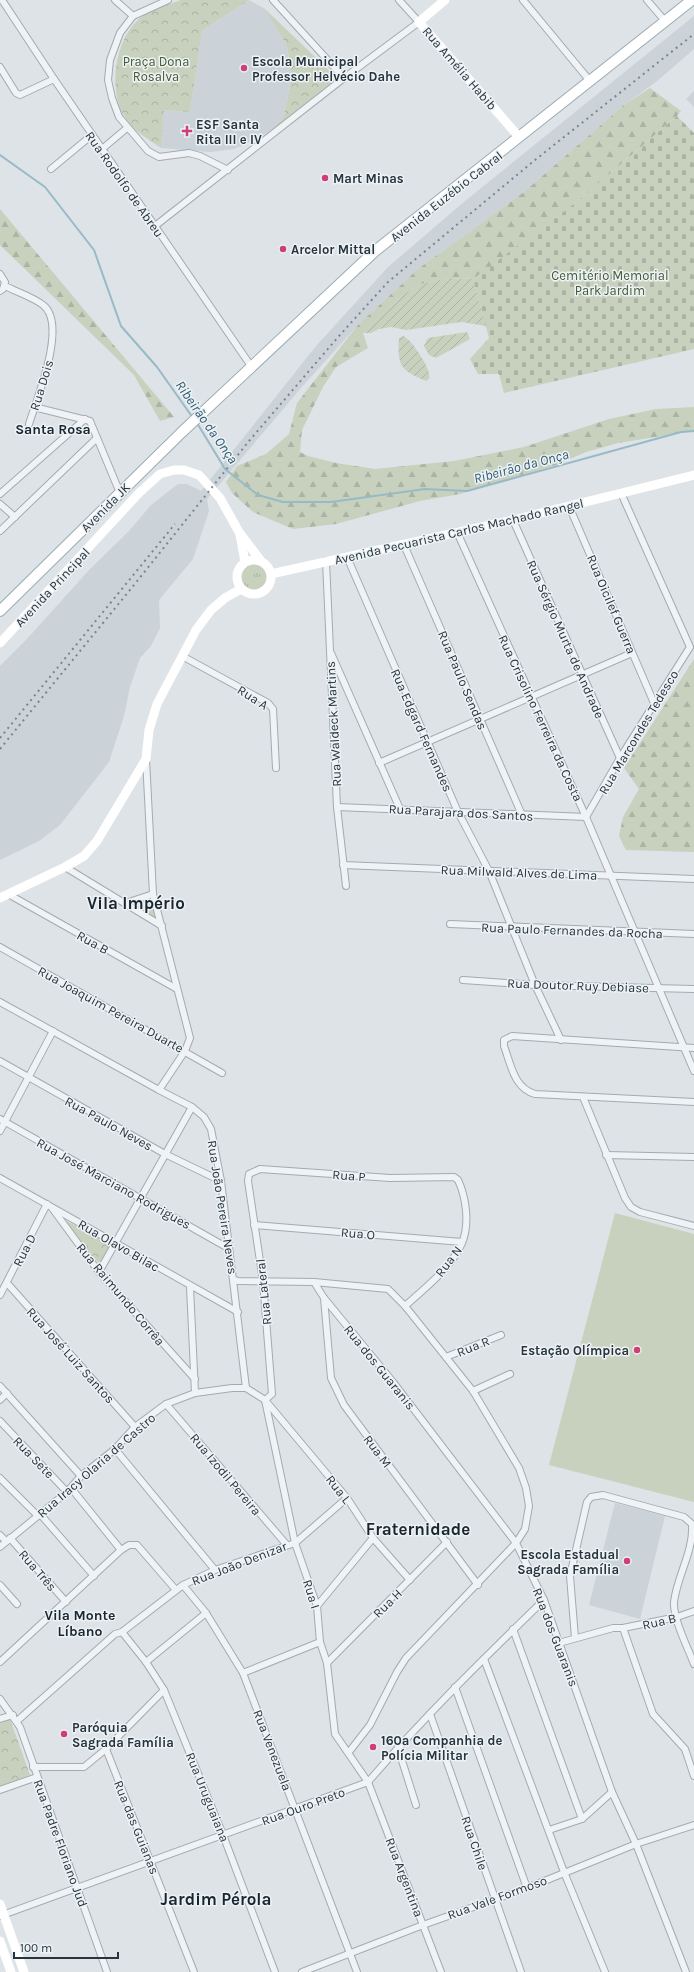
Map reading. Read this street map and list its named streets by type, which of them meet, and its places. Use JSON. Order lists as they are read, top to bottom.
{
  "streets": {
    "main road": ["Avenida Euzébio Cabral", "Avenida JK"],
    "street": [
      "Rua Amélia Habib",
      "Rua Rodolfo de Abreu",
      "Rua Dois",
      "Avenida Pecuarista Carlos Machado Rangel",
      "Avenida Principal",
      "Rua Oicilef Guerra",
      "Rua Sérgio Murta de Andrade",
      "Rua Paulo Sendas",
      "Rua A",
      "Rua Crisolino Ferreira da Costa",
      "Rua Waldeck Martins",
      "Rua Edgard Fernandes",
      "Rua Marcondes Tedesco",
      "Rua Parajara dos Santos",
      "Rua Milwald Alves de Lima",
      "Rua Paulo Fernandes da Rocha",
      "Rua B",
      "Rua Doutor Ruy Debiase",
      "Rua Joaquim Pereira Duarte",
      "Rua Paulo Neves",
      "Rua P",
      "Rua José Marciano Rodrigues",
      "Rua João Pereira Neves",
      "Rua O",
      "Rua Olavo Bilac",
      "Rua D",
      "Rua N",
      "Rua Lateral",
      "Rua Raimundo Corrêa",
      "Rua R",
      "Rua José Luiz Santos",
      "Rua dos Guaranis",
      "Rua M",
      "Rua Sete",
      "Rua Iracy Olaria de Castro",
      "Rua Izodil Pereira",
      "Rua L",
      "Rua João Denizar",
      "Rua Três",
      "Rua I",
      "Rua H",
      "Rua Venezuela",
      "Rua Uruguaiana",
      "Rua Ouro Preto",
      "Rua das Guianas",
      "Rua Padre Floriano Jud",
      "Rua Chile",
      "Rua Argentina",
      "Rua Vale Formoso"
    ]
  },
  "crossings": [
    ["Rua Amélia Habib", "Avenida Euzébio Cabral"],
    ["Rua Rodolfo de Abreu", "Avenida Euzébio Cabral"],
    ["Avenida Euzébio Cabral", "Avenida JK"],
    ["Avenida Pecuarista Carlos Machado Rangel", "Avenida Principal"],
    ["Avenida Pecuarista Carlos Machado Rangel", "Rua Oicilef Guerra"],
    ["Avenida Pecuarista Carlos Machado Rangel", "Rua Sérgio Murta de Andrade"],
    ["Avenida Pecuarista Carlos Machado Rangel", "Rua Paulo Sendas"],
    ["Avenida Pecuarista Carlos Machado Rangel", "Rua Crisolino Ferreira da Costa"],
    ["Avenida Pecuarista Carlos Machado Rangel", "Rua Waldeck Martins"],
    ["Avenida Pecuarista Carlos Machado Rangel", "Rua Edgard Fernandes"],
    ["Avenida Pecuarista Carlos Machado Rangel", "Rua Marcondes Tedesco"],
    ["Rua Oicilef Guerra", "Rua Marcondes Tedesco"],
    ["Rua Sérgio Murta de Andrade", "Rua Marcondes Tedesco"],
    ["Rua Paulo Sendas", "Rua Parajara dos Santos"],
    ["Rua Crisolino Ferreira da Costa", "Rua Marcondes Tedesco"],
    ["Rua Crisolino Ferreira da Costa", "Rua Parajara dos Santos"],
    ["Rua Crisolino Ferreira da Costa", "Rua Milwald Alves de Lima"],
    ["Rua Crisolino Ferreira da Costa", "Rua Paulo Fernandes da Rocha"],
    ["Rua Crisolino Ferreira da Costa", "Rua Doutor Ruy Debiase"],
    ["Rua Waldeck Martins", "Rua Parajara dos Santos"],
    ["Rua Waldeck Martins", "Rua Milwald Alves de Lima"],
    ["Rua Edgard Fernandes", "Rua Parajara dos Santos"],
    ["Rua Edgard Fernandes", "Rua Milwald Alves de Lima"],
    ["Rua Edgard Fernandes", "Rua Paulo Fernandes da Rocha"],
    ["Rua Edgard Fernandes", "Rua Doutor Ruy Debiase"],
    ["Rua Marcondes Tedesco", "Rua Parajara dos Santos"],
    ["Rua B", "Rua dos Guaranis"],
    ["Rua Paulo Neves", "Rua João Pereira Neves"],
    ["Rua P", "Rua N"],
    ["Rua P", "Rua Lateral"],
    ["Rua José Marciano Rodrigues", "Rua João Pereira Neves"],
    ["Rua João Pereira Neves", "Rua Olavo Bilac"],
    ["Rua João Pereira Neves", "Rua Iracy Olaria de Castro"],
    ["Rua O", "Rua N"],
    ["Rua O", "Rua Lateral"],
    ["Rua Olavo Bilac", "Rua D"],
    ["Rua Olavo Bilac", "Rua Raimundo Corrêa"],
    ["Rua D", "Rua Raimundo Corrêa"],
    ["Rua D", "Rua José Luiz Santos"],
    ["Rua Lateral", "Rua L"],
    ["Rua Lateral", "Rua I"],
    ["Rua José Luiz Santos", "Rua Iracy Olaria de Castro"],
    ["Rua dos Guaranis", "Rua M"],
    ["Rua dos Guaranis", "Rua Ouro Preto"],
    ["Rua dos Guaranis", "Rua Vale Formoso"],
    ["Rua M", "Rua H"],
    ["Rua Sete", "Rua Iracy Olaria de Castro"],
    ["Rua Iracy Olaria de Castro", "Rua Izodil Pereira"],
    ["Rua Iracy Olaria de Castro", "Rua Três"],
    ["Rua Izodil Pereira", "Rua João Denizar"],
    ["Rua L", "Rua I"],
    ["Rua L", "Rua H"],
    ["Rua João Denizar", "Rua I"],
    ["Rua João Denizar", "Rua Venezuela"],
    ["Rua João Denizar", "Rua Uruguaiana"],
    ["Rua João Denizar", "Rua Padre Floriano Jud"],
    ["Rua I", "Rua H"],
    ["Rua I", "Rua Ouro Preto"],
    ["Rua I", "Rua Argentina"],
    ["Rua Venezuela", "Rua Ouro Preto"],
    ["Rua Venezuela", "Rua Vale Formoso"],
    ["Rua Uruguaiana", "Rua Ouro Preto"],
    ["Rua Ouro Preto", "Rua das Guianas"],
    ["Rua Ouro Preto", "Rua Padre Floriano Jud"],
    ["Rua Ouro Preto", "Rua Chile"],
    ["Rua Ouro Preto", "Rua Argentina"],
    ["Rua Chile", "Rua Vale Formoso"],
    ["Rua Argentina", "Rua Vale Formoso"]
  ],
  "districts": [
    "Santa Rosa",
    "Vila Império",
    "Fraternidade",
    "Vila Monte Líbano",
    "Jardim Pérola"
  ],
  "water": ["Ribeirão da Onça"],
  "parks": ["Praça Dona Rosalva", "Cemitério Memorial Park Jardim"],
  "places": {
    "other": [
      "Escola Municipal Professor Helvécio Dahe",
      "Mart Minas",
      "Arcelor Mittal",
      "Estação Olímpica",
      "Escola Estadual Sagrada Família",
      "Paróquia Sagrada Família",
      "160ª Companhia de Polícia Militar"
    ],
    "health": ["ESF Santa Rita III e IV"]
  },
  "scale_bar": "100 m"
}
